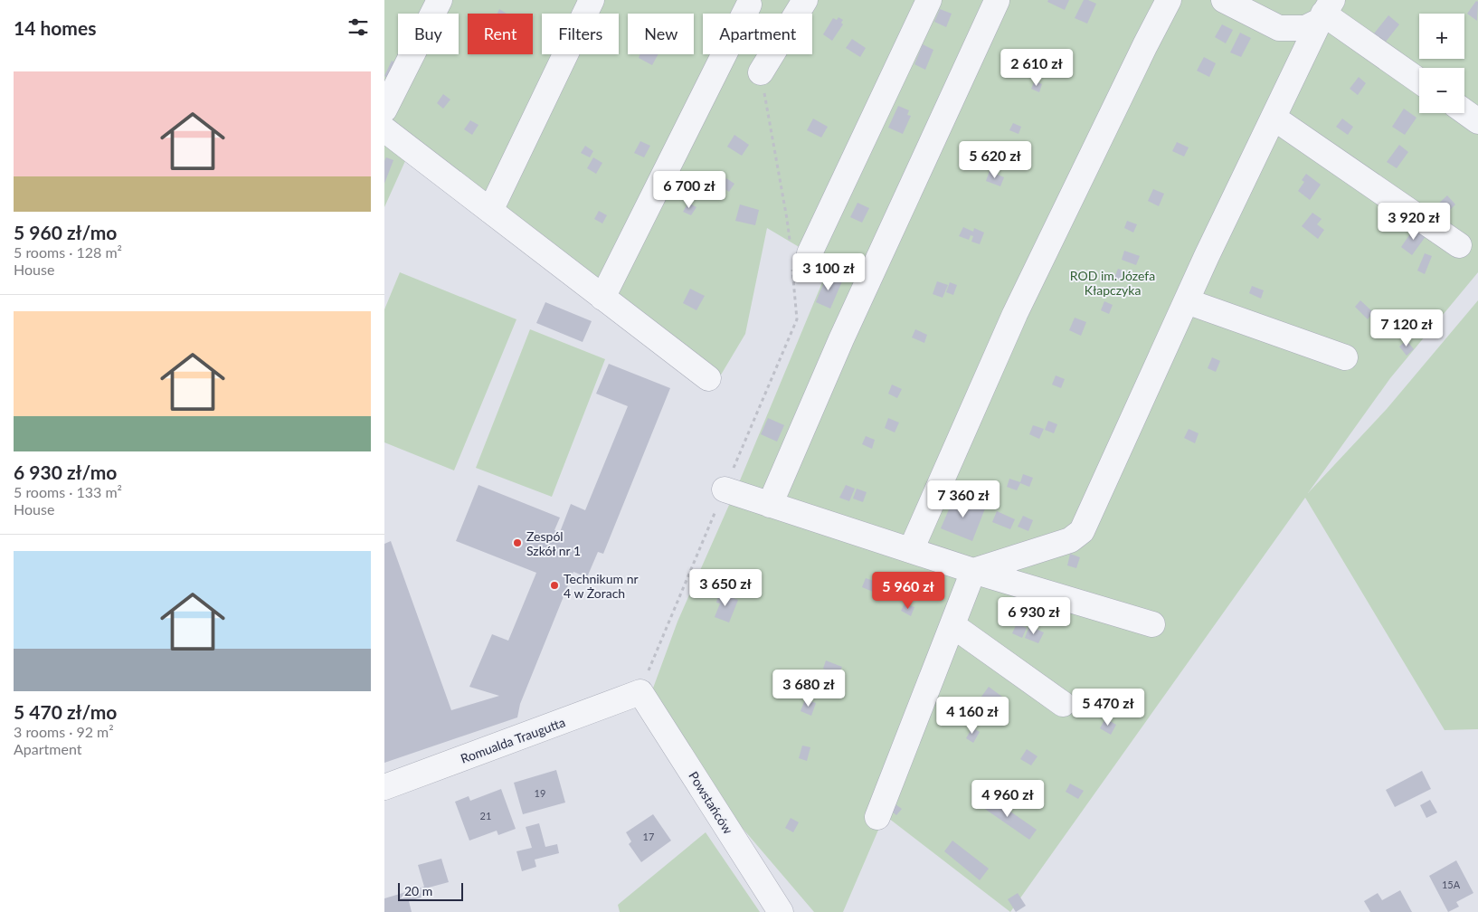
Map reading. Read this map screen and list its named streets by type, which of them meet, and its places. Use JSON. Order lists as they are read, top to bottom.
{
  "streets": {
    "street": ["Romualda Traugutta", "Powstańców"]
  },
  "crossings": [
    ["Romualda Traugutta", "Powstańców"]
  ],
  "parks": ["ROD im. Józefa Kłapczyka"],
  "places": ["Zespól Szkół nr 1", "Technikum nr 4 w Żorach"],
  "house_numbers": [
    "19",
    "21",
    "17",
    "15A"
  ],
  "scale_bar": "20 m",
  "page": {
    "heading": "14 homes",
    "map_buttons": ["+", "−"],
    "chip": [
      "Buy",
      "Rent",
      "Filters",
      "New",
      "Apartment"
    ],
    "price": [
      "2 610 zł",
      "5 620 zł",
      "6 700 zł",
      "3 920 zł",
      "3 100 zł",
      "7 120 zł",
      "7 360 zł",
      "3 650 zł",
      "5 960 zł",
      "6 930 zł",
      "3 680 zł",
      "5 470 zł",
      "4 160 zł",
      "4 960 zł"
    ],
    "list": [
      {
        "name": "5 960 zł/mo",
        "note": "5 rooms · 128 m² · House"
      },
      {
        "name": "6 930 zł/mo",
        "note": "5 rooms · 133 m² · House"
      },
      {
        "name": "5 470 zł/mo",
        "note": "3 rooms · 92 m² · Apartment"
      }
    ],
    "scale": "20 m"
  }
}
